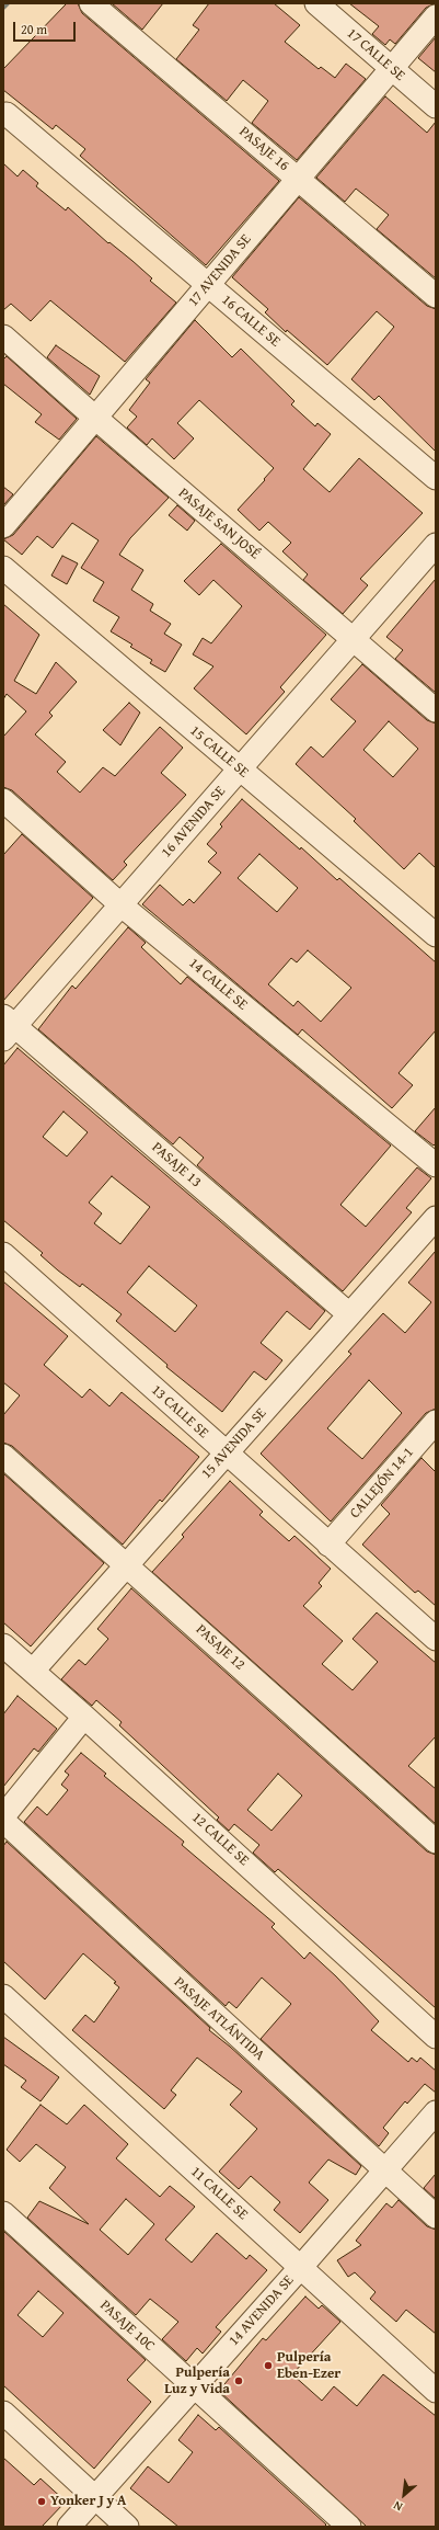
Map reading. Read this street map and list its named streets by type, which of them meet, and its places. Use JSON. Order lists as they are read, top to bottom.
{
  "streets": {
    "street": [
      "17 CALLE SE",
      "PASAJE 16",
      "17 AVENIDA SE",
      "16 CALLE SE",
      "PASAJE SAN JOSÉ",
      "15 CALLE SE",
      "16 AVENIDA SE",
      "14 CALLE SE",
      "PASAJE 13",
      "13 CALLE SE",
      "15 AVENIDA SE",
      "CALLEJÓN 14-1",
      "PASAJE 12",
      "12 CALLE SE",
      "PASAJE ATLÁNTIDA",
      "11 CALLE SE",
      "14 AVENIDA SE",
      "PASAJE 10C"
    ]
  },
  "crossings": [
    ["17 CALLE SE", "17 AVENIDA SE"],
    ["PASAJE 16", "17 AVENIDA SE"],
    ["17 AVENIDA SE", "16 CALLE SE"],
    ["17 AVENIDA SE", "PASAJE SAN JOSÉ"],
    ["PASAJE SAN JOSÉ", "16 AVENIDA SE"],
    ["15 CALLE SE", "16 AVENIDA SE"],
    ["16 AVENIDA SE", "14 CALLE SE"],
    ["16 AVENIDA SE", "PASAJE 13"],
    ["PASAJE 13", "15 AVENIDA SE"],
    ["13 CALLE SE", "15 AVENIDA SE"],
    ["13 CALLE SE", "CALLEJÓN 14-1"],
    ["15 AVENIDA SE", "PASAJE 12"],
    ["15 AVENIDA SE", "12 CALLE SE"],
    ["PASAJE ATLÁNTIDA", "14 AVENIDA SE"],
    ["11 CALLE SE", "14 AVENIDA SE"],
    ["14 AVENIDA SE", "PASAJE 10C"]
  ],
  "places": ["Pulpería Eben-Ezer", "Pulpería Luz y Vida", "Yonker J y A"],
  "scale_bar": "20 m",
  "north": "bottom left"
}
